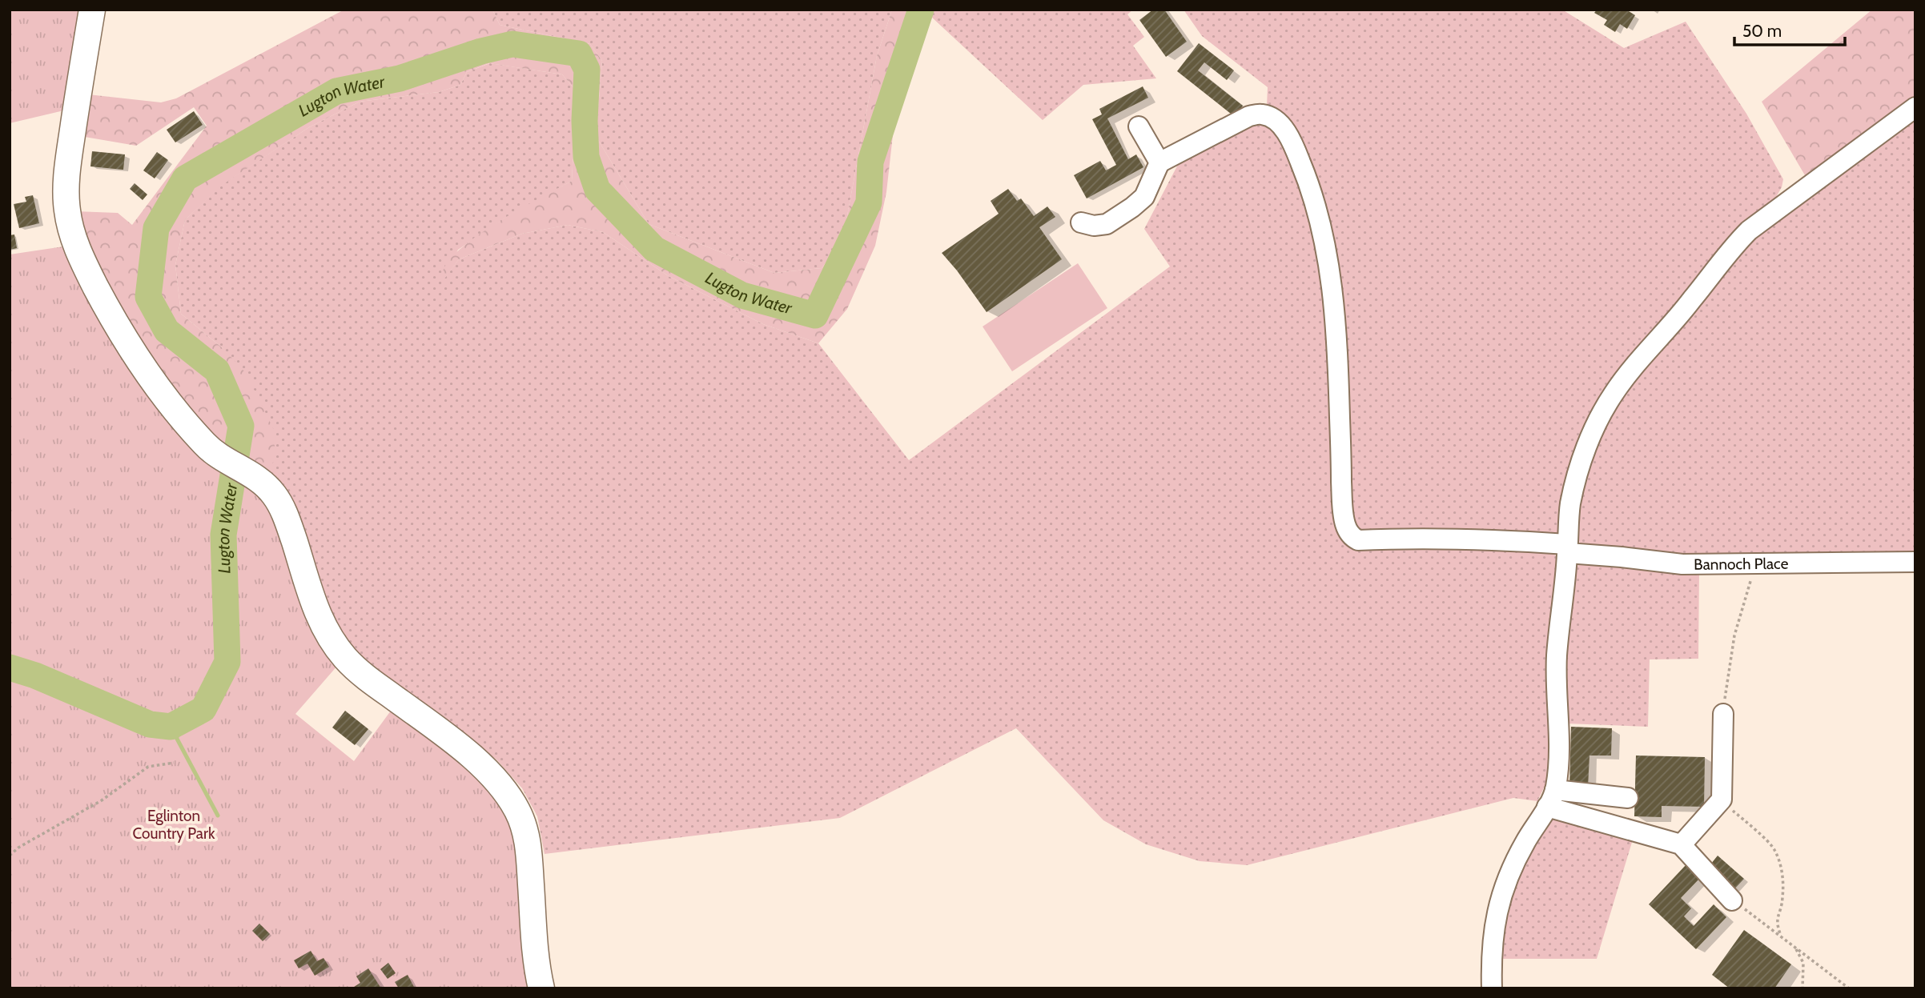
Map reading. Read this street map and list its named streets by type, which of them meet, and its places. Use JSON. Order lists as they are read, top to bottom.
{
  "streets": {
    "street": ["Bannoch Place"]
  },
  "water": ["Lugton Water"],
  "parks": ["Eglinton Country Park"],
  "scale_bar": "50 m"
}
